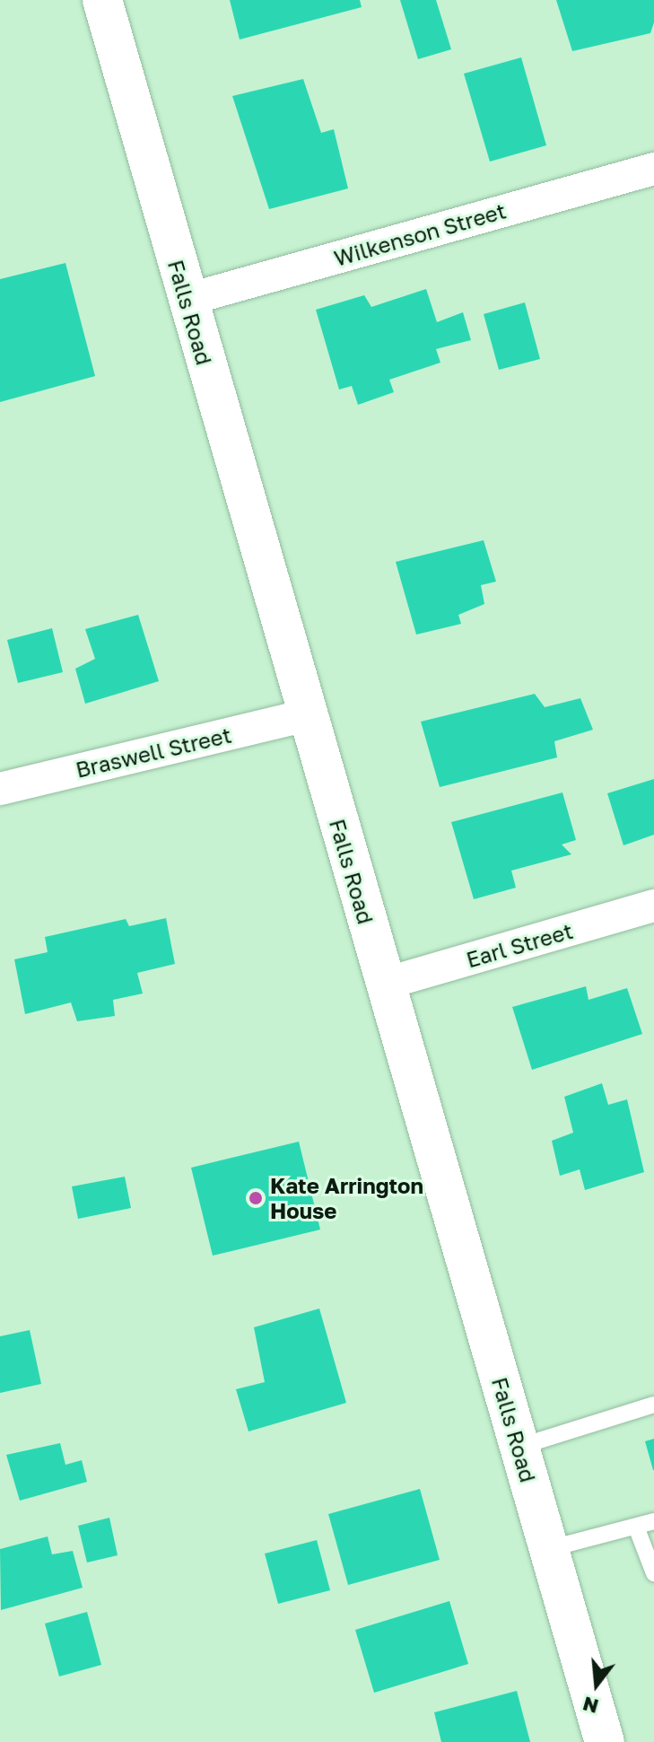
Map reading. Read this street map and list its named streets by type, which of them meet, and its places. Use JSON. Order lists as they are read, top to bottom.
{
  "streets": {
    "main road": ["Falls Road"],
    "street": ["Wilkenson Street", "Braswell Street", "Earl Street"]
  },
  "crossings": [
    ["Wilkenson Street", "Falls Road"],
    ["Falls Road", "Braswell Street"],
    ["Falls Road", "Earl Street"]
  ],
  "places": ["Kate Arrington House"],
  "north": "bottom"
}
